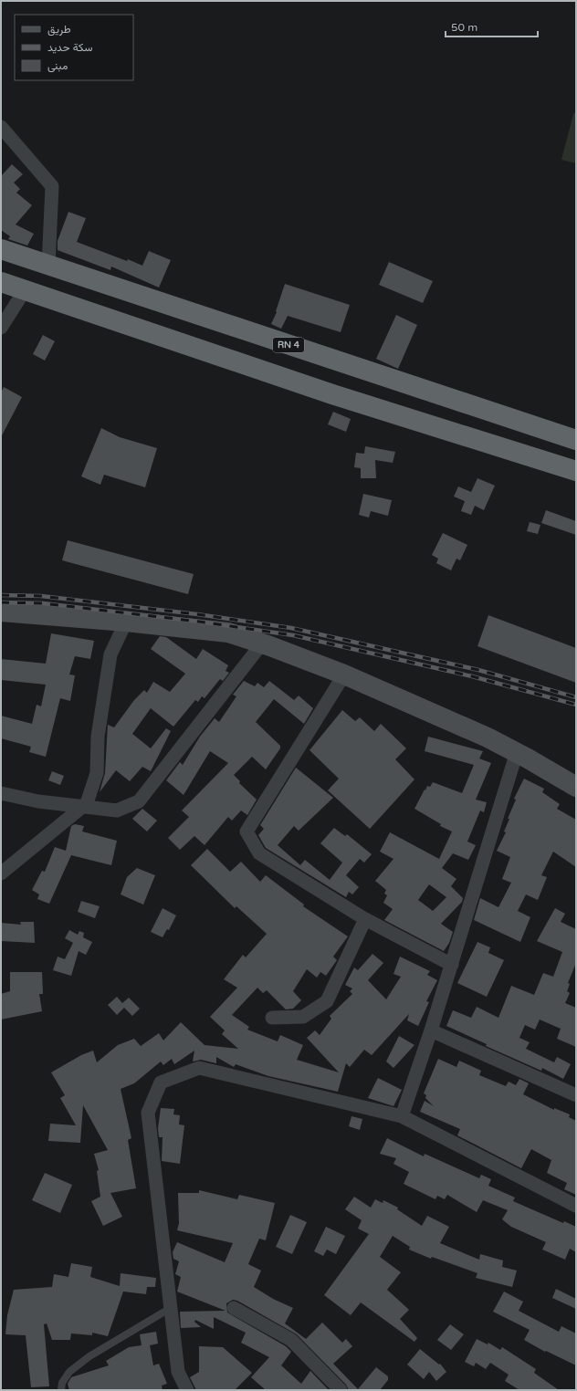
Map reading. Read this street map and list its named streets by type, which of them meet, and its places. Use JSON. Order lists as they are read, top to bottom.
{
  "streets": {
    "highway": ["RN 4"]
  },
  "legend": ["طريق", "سكة حديد", "مبنى"],
  "scale_bar": "50 m"
}
